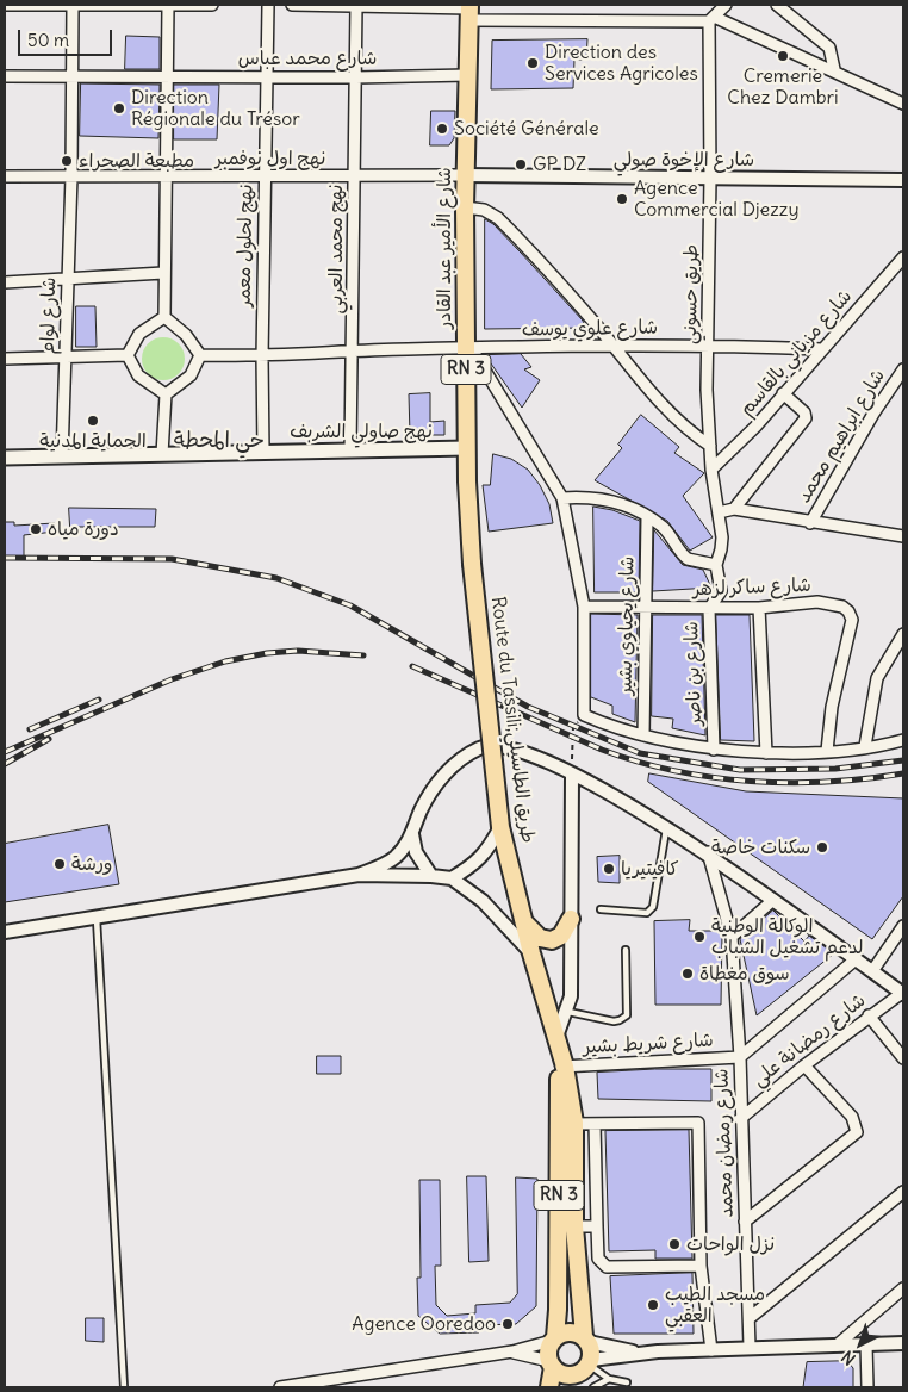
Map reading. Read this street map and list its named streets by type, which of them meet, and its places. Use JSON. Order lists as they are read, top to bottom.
{
  "streets": {
    "main road": [
      "شارع الأمير عبد القادر",
      "RN 3",
      "نهج صاولي الشربف",
      "Route du Tassili;طريق الطاسيلي"
    ],
    "street": [
      "شارع محمد عباس",
      "نهج اول نوفمبر",
      "شارع الإخوة صولي",
      "نهج لحلول معمر",
      "نهج محمد العربي",
      "طريق حسوني",
      "شارع لوام",
      "شارع علوي يوسف",
      "شارع مزياني بالقاسم",
      "شارع ابراهيم محمد",
      "شارع ساكر لزهر",
      "شارع يحياوي بشير",
      "شارع بن ناصر",
      "شارع رمضانة علي",
      "شارع شريط بشير",
      "شارع رمضان محمد"
    ]
  },
  "crossings": [
    ["شارع محمد عباس", "نهج لحلول معمر"],
    ["شارع محمد عباس", "شارع الأمير عبد القادر"],
    ["شارع محمد عباس", "نهج محمد العربي"],
    ["شارع محمد عباس", "شارع لوام"],
    ["نهج اول نوفمبر", "شارع الإخوة صولي"],
    ["نهج اول نوفمبر", "نهج لحلول معمر"],
    ["نهج اول نوفمبر", "شارع الأمير عبد القادر"],
    ["نهج اول نوفمبر", "نهج محمد العربي"],
    ["نهج اول نوفمبر", "شارع لوام"],
    ["شارع الإخوة صولي", "شارع الأمير عبد القادر"],
    ["شارع الإخوة صولي", "طريق حسوني"],
    ["نهج لحلول معمر", "شارع علوي يوسف"],
    ["نهج لحلول معمر", "نهج صاولي الشربف"],
    ["شارع الأمير عبد القادر", "شارع علوي يوسف"],
    ["شارع الأمير عبد القادر", "نهج صاولي الشربف"],
    ["شارع الأمير عبد القادر", "Route du Tassili;طريق الطاسيلي"],
    ["نهج محمد العربي", "شارع علوي يوسف"],
    ["نهج محمد العربي", "نهج صاولي الشربف"],
    ["طريق حسوني", "شارع علوي يوسف"],
    ["طريق حسوني", "شارع مزياني بالقاسم"],
    ["طريق حسوني", "شارع بن ناصر"],
    ["شارع لوام", "نهج صاولي الشربف"],
    ["شارع علوي يوسف", "شارع مزياني بالقاسم"],
    ["شارع ساكر لزهر", "شارع يحياوي بشير"],
    ["شارع ساكر لزهر", "شارع بن ناصر"],
    ["Route du Tassili;طريق الطاسيلي", "شارع شريط بشير"],
    ["شارع رمضانة علي", "شارع رمضان محمد"],
    ["شارع شريط بشير", "شارع رمضان محمد"]
  ],
  "districts": ["حي المحطة"],
  "places": [
    "Cremerie Chez Dambri",
    "Direction des Services Agricoles",
    "Direction Régionale du Trésor",
    "Société Générale",
    "مطبعة الصحراء",
    "GP DZ",
    "Agence Commercial Djezzy",
    "الحماية المدنية",
    "دورة مياه",
    "سكنات خاصة",
    "ورشة",
    "كافيتيريا",
    "الوكالة الوطنية لدعم تشغيل الشباب",
    "سوق مغطاة",
    "نزل الواحات",
    "مسجد الطيب العقبي",
    "Agence Ooredoo"
  ],
  "scale_bar": "50 m",
  "north": "bottom left"
}
